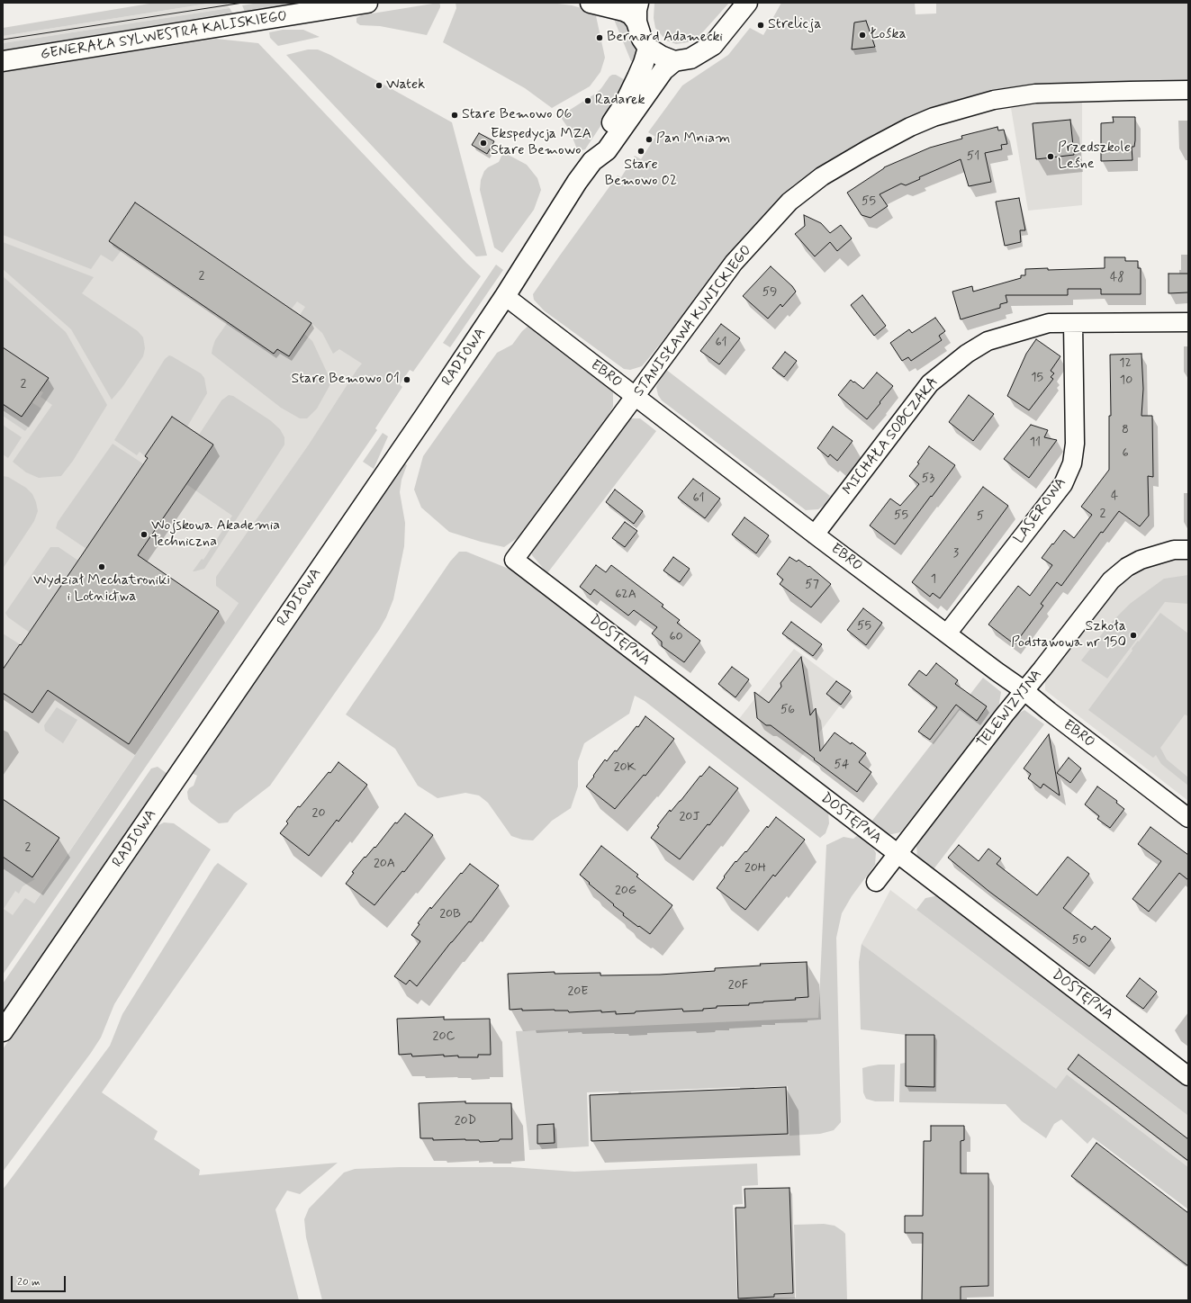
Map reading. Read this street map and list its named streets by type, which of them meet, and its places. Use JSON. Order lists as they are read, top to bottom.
{
  "streets": {
    "main road": ["GENERAŁA SYLWESTRA KALISKIEGO", "RADIOWA"],
    "street": [
      "STANISŁAWA KUNICKIEGO",
      "EBRO",
      "MICHAŁA SOBCZAKA",
      "LASEROWA",
      "DOSTĘPNA",
      "TELEWIZYJNA"
    ]
  },
  "crossings": [
    ["STANISŁAWA KUNICKIEGO", "EBRO"],
    ["STANISŁAWA KUNICKIEGO", "DOSTĘPNA"],
    ["RADIOWA", "EBRO"],
    ["EBRO", "MICHAŁA SOBCZAKA"],
    ["EBRO", "LASEROWA"],
    ["EBRO", "TELEWIZYJNA"],
    ["MICHAŁA SOBCZAKA", "LASEROWA"],
    ["DOSTĘPNA", "TELEWIZYJNA"]
  ],
  "places": [
    "Strelicja",
    "Łośka",
    "Bernard Adamecki",
    "Watek",
    "Radarek",
    "Stare Bemowo 06",
    "Pan Mniam",
    "Ekspedycja MZA Stare Bemowo",
    "Stare Bemowo 02",
    "Przedszkole Leśne",
    "Stare Bemowo 01",
    "Wojskowa Akademia Techniczna",
    "Wydział Mechatroniki i Lotnictwa",
    "Szkoła Podstawowa nr 150"
  ],
  "house_numbers": [
    "51",
    "55",
    "2",
    "48",
    "59",
    "61",
    "12",
    "15",
    "10",
    "2",
    "8",
    "11",
    "6",
    "53",
    "4",
    "61",
    "2",
    "55",
    "5",
    "3",
    "1",
    "57",
    "62A",
    "55",
    "60",
    "56",
    "54",
    "20K",
    "20",
    "20J",
    "2",
    "20A",
    "20H",
    "20G",
    "20B",
    "50",
    "20F",
    "20E",
    "20C",
    "20D"
  ],
  "scale_bar": "20 m"
}
